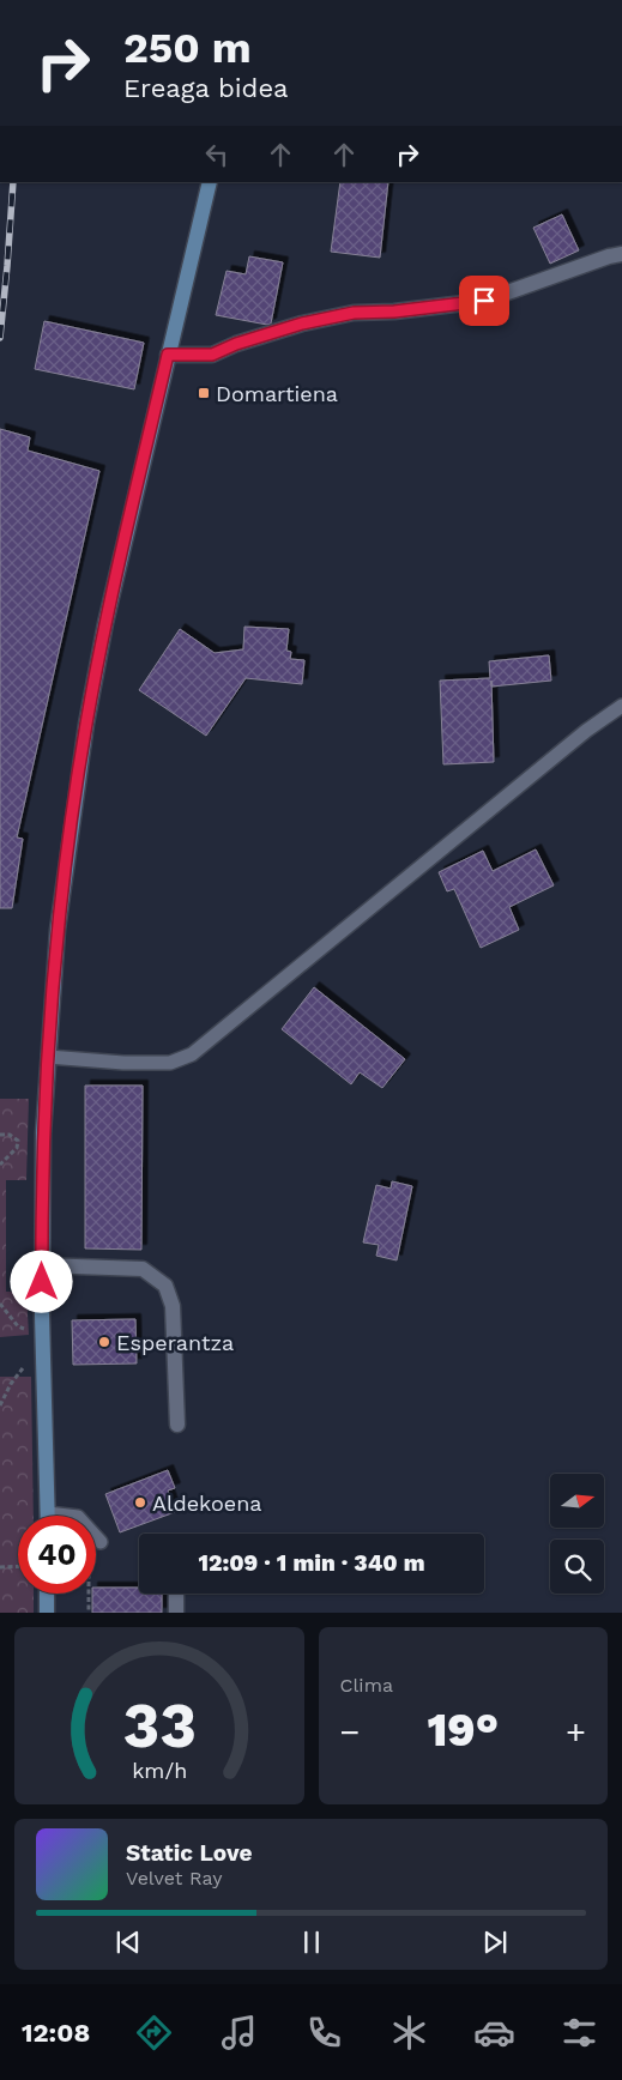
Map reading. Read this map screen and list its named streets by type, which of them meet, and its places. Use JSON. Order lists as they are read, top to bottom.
{
  "places": {
    "transit": ["Domartiena"],
    "other": ["Esperantza", "Aldekoena"]
  },
  "north": "right",
  "page": {
    "turn": ["250 m", "Ereaga bidea"],
    "limit": "40",
    "trip": "12:09 · 1 min · 340 m",
    "tile": "Clima",
    "heat": ["−", "19°", "+"],
    "song": ["Static Love", "Velvet Ray"],
    "tabs": "12:08",
    "gauge": ["33", "km/h"]
  }
}
